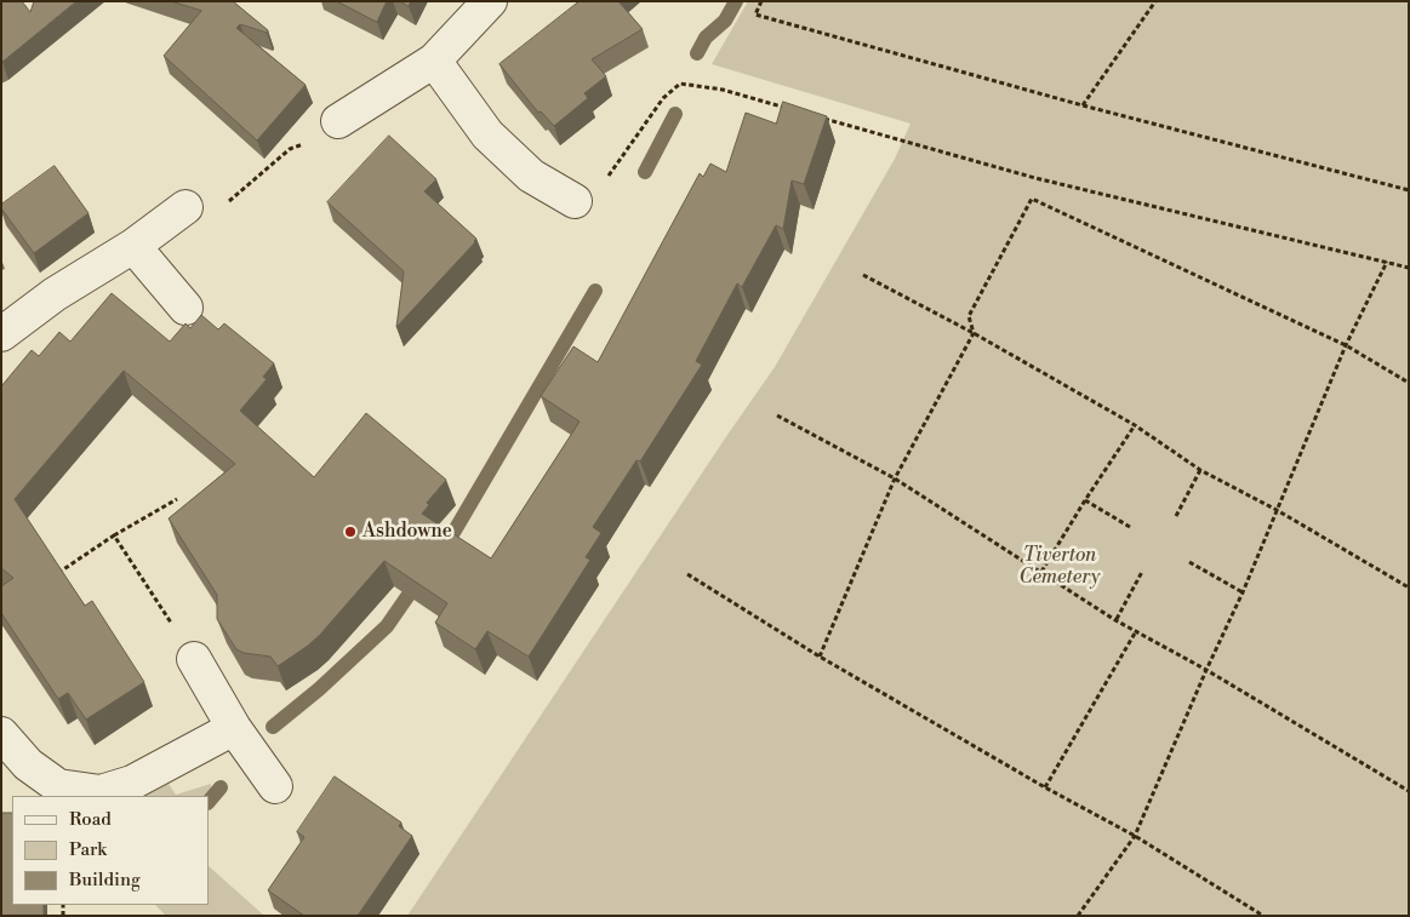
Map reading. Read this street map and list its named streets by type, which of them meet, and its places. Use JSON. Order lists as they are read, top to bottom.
{
  "parks": ["Tiverton Cemetery"],
  "places": ["Ashdowne"],
  "legend": ["Road", "Park", "Building"]
}
